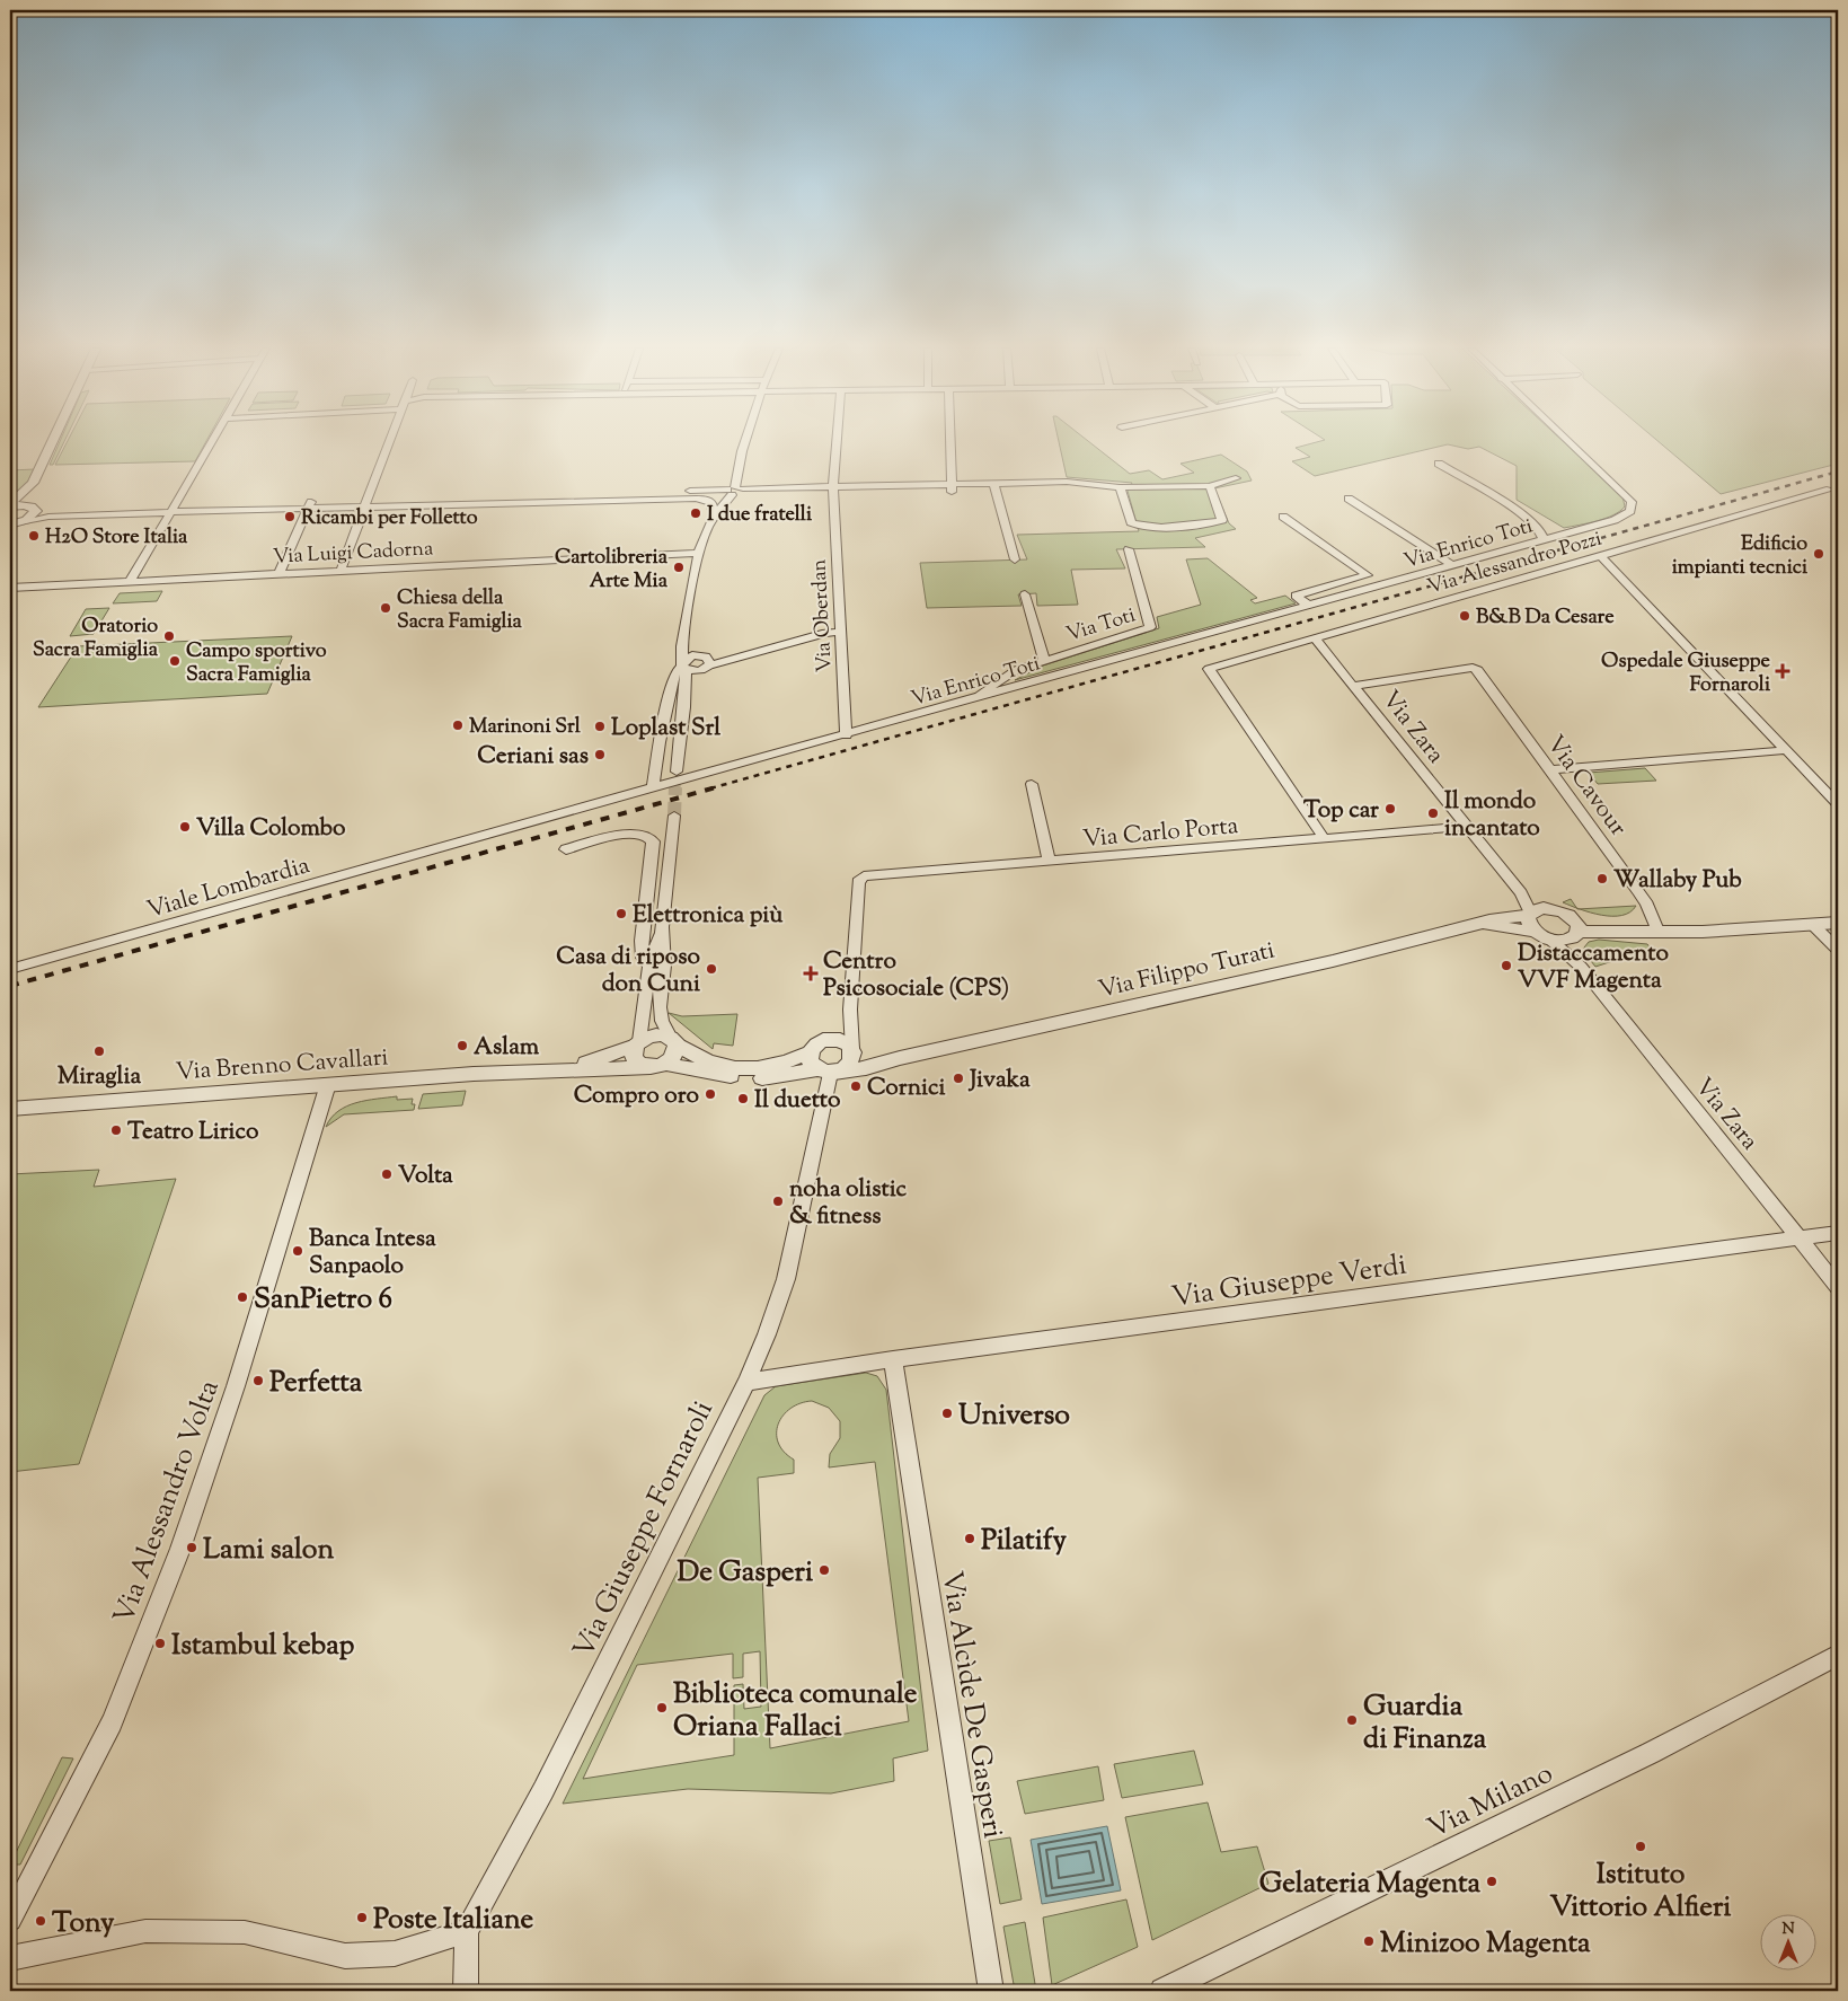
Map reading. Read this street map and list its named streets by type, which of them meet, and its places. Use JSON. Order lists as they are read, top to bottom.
{
  "streets": {
    "street": [
      "Via Enrico Toti",
      "Via Luigi Cadorna",
      "Via Alessandro Pozzi",
      "Via Oberdan",
      "Via Toti",
      "Via Zara",
      "Via Cavour",
      "Via Carlo Porta",
      "Viale Lombardia",
      "Via Filippo Turati",
      "Via Brenno Cavallari",
      "Via Giuseppe Verdi",
      "Via Alessandro Volta",
      "Via Giuseppe Fornaroli",
      "Via Alcìde De Gasperi",
      "Via Milano"
    ]
  },
  "crossings": [
    ["Via Enrico Toti", "Via Oberdan"],
    ["Via Enrico Toti", "Via Toti"],
    ["Via Enrico Toti", "Viale Lombardia"],
    ["Via Alessandro Pozzi", "Via Zara"],
    ["Via Alessandro Pozzi", "Via Carlo Porta"],
    ["Via Zara", "Via Cavour"],
    ["Via Zara", "Via Carlo Porta"],
    ["Via Zara", "Via Filippo Turati"],
    ["Via Zara", "Via Giuseppe Verdi"],
    ["Via Cavour", "Via Filippo Turati"],
    ["Via Carlo Porta", "Via Filippo Turati"],
    ["Via Carlo Porta", "Via Giuseppe Fornaroli"],
    ["Via Filippo Turati", "Via Brenno Cavallari"],
    ["Via Filippo Turati", "Via Giuseppe Fornaroli"],
    ["Via Brenno Cavallari", "Via Alessandro Volta"],
    ["Via Giuseppe Verdi", "Via Giuseppe Fornaroli"],
    ["Via Giuseppe Verdi", "Via Alcìde De Gasperi"]
  ],
  "places": {
    "other": [
      "I due fratelli",
      "Ricambi per Folletto",
      "H2O Store Italia",
      "Edificio impianti tecnici",
      "Cartolibreria Arte Mia",
      "Chiesa della Sacra Famiglia",
      "B&B Da Cesare",
      "Oratorio Sacra Famiglia",
      "Campo sportivo Sacra Famiglia",
      "Marinoni Srl",
      "Loplast Srl",
      "Ceriani sas",
      "Top car",
      "Il mondo incantato",
      "Villa Colombo",
      "Wallaby Pub",
      "Elettronica più",
      "Distaccamento VVF Magenta",
      "Casa di riposo don Cuni",
      "Aslam",
      "Miraglia",
      "Jivaka",
      "Cornici",
      "Compro oro",
      "Il duetto",
      "Teatro Lirico",
      "Volta",
      "noha olistic & fitness",
      "Banca Intesa Sanpaolo",
      "SanPietro 6",
      "Perfetta",
      "Universo",
      "Pilatify",
      "Lami salon",
      "De Gasperi",
      "Istambul kebap",
      "Biblioteca comunale Oriana Fallaci",
      "Guardia di Finanza",
      "Istituto Vittorio Alfieri",
      "Gelateria Magenta",
      "Poste Italiane",
      "Tony",
      "Minizoo Magenta"
    ],
    "health": ["Ospedale Giuseppe Fornaroli", "Centro Psicosociale (CPS)"]
  },
  "north": "top"
}
